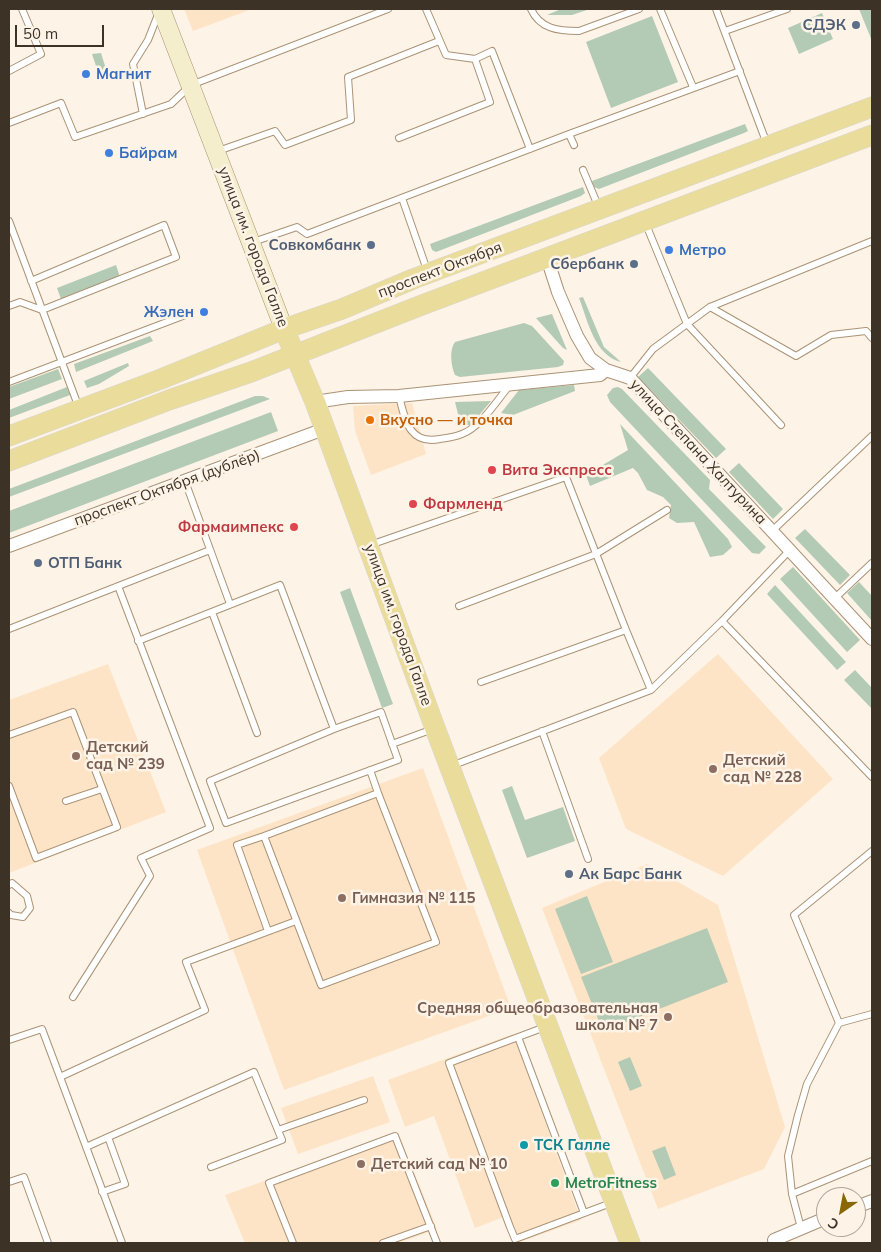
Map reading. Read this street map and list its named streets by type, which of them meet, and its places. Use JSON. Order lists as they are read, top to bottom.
{
  "streets": {
    "main road": ["улица им. города Галле", "проспект Октября"],
    "street": ["улица Степана Халтурина", "проспект Октября (дублёр)"]
  },
  "crossings": [
    ["улица им. города Галле", "проспект Октября"],
    ["улица им. города Галле", "проспект Октября (дублёр)"],
    ["проспект Октября", "улица Степана Халтурина"]
  ],
  "places": [
    "СДЭК",
    "Магнит",
    "Байрам",
    "Совкомбанк",
    "Метро",
    "Сбербанк",
    "Жэлен",
    "Вкусно — и точка",
    "Вита Экспресс",
    "Фармленд",
    "Фармаимпекс",
    "ОТП Банк",
    "Детский сад № 239",
    "Детский сад № 228",
    "Ак Барс Банк",
    "Гимназия № 115",
    "Средняя общеобразовательная школа № 7",
    "ТСК Галле",
    "Детский сад № 10",
    "MetroFitness"
  ],
  "scale_bar": "50 m",
  "north": "bottom left"
}
